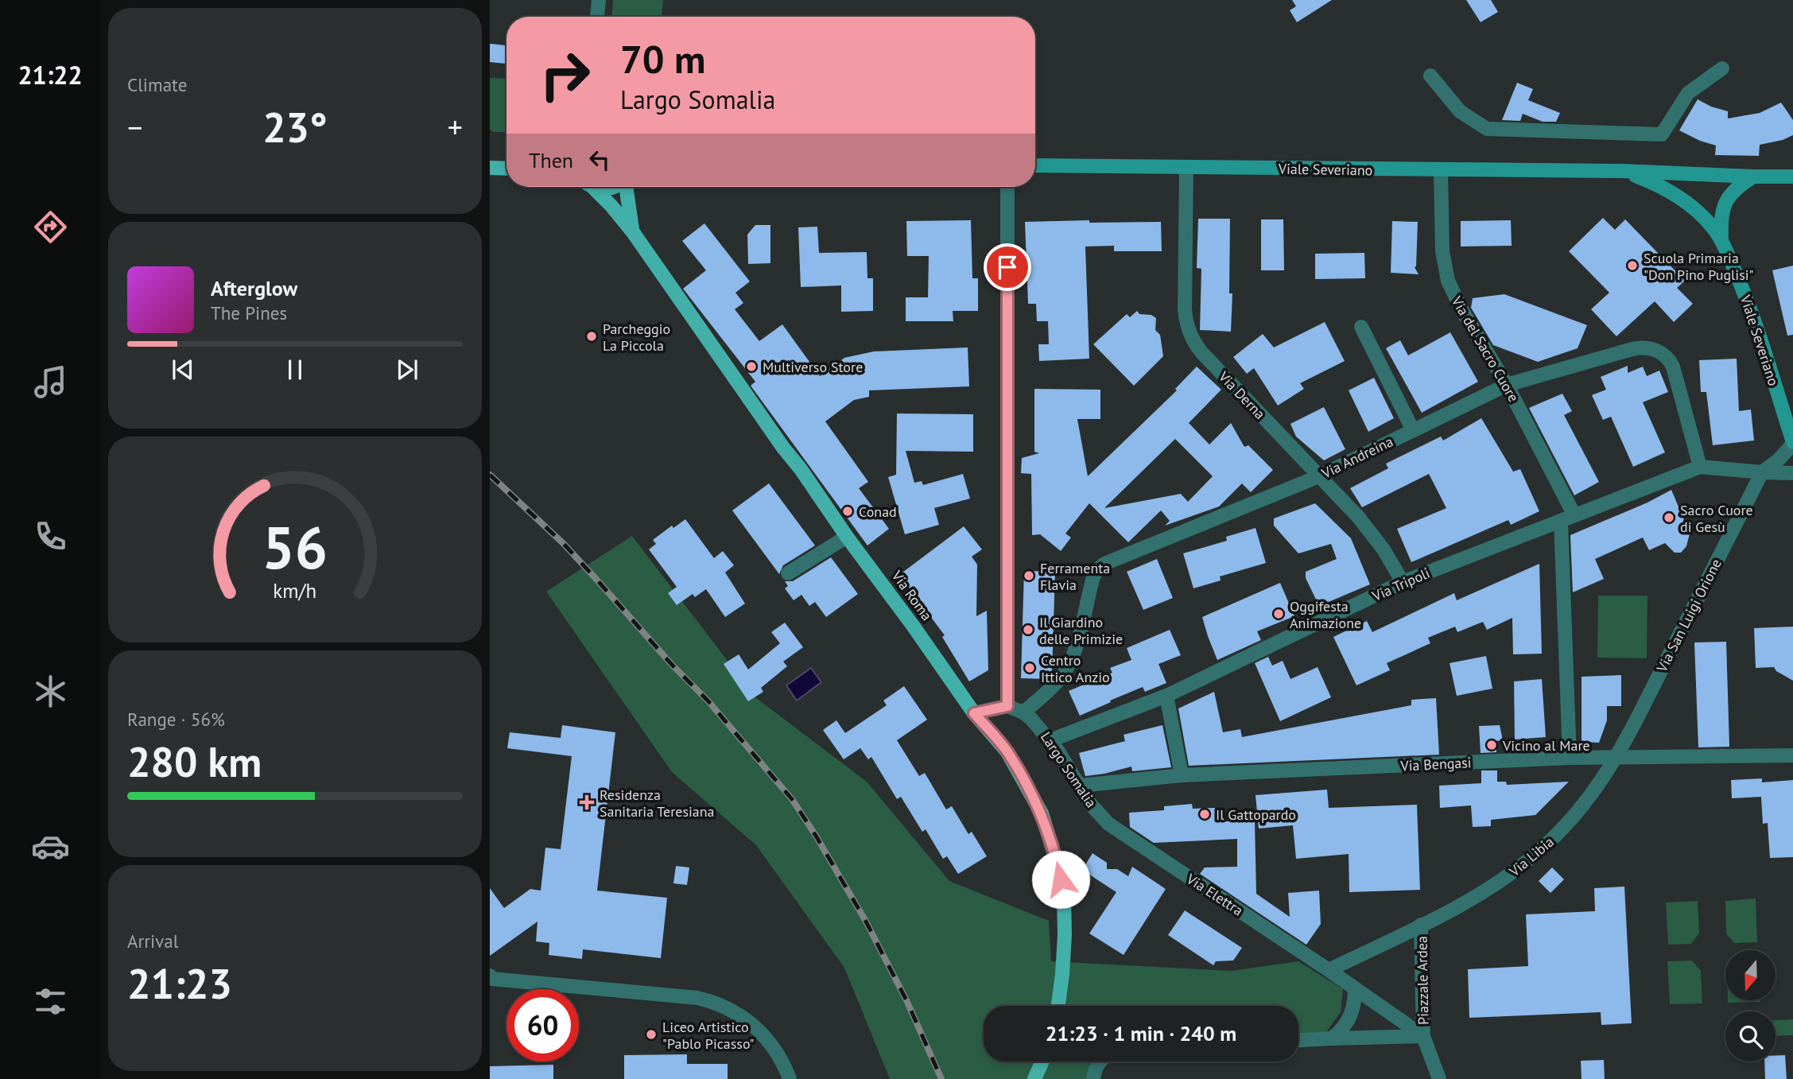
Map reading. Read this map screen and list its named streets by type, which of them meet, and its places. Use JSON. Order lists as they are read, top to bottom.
{
  "streets": {
    "main road": ["Viale Severiano", "Via Roma"],
    "street": [
      "Via del Sacro Cuore",
      "Via Derna",
      "Via Andreina",
      "Via Tripoli",
      "Via San Luigi Orione",
      "Via Bengasi",
      "Largo Somalia",
      "Via Libia",
      "Via Elettra",
      "Piazzale Ardea"
    ]
  },
  "crossings": [
    ["Viale Severiano", "Via del Sacro Cuore"],
    ["Viale Severiano", "Via Derna"],
    ["Via del Sacro Cuore", "Via Andreina"],
    ["Via del Sacro Cuore", "Via Tripoli"],
    ["Via Derna", "Via Andreina"],
    ["Via Derna", "Via Tripoli"],
    ["Via Andreina", "Via Tripoli"],
    ["Via Andreina", "Largo Somalia"],
    ["Via Tripoli", "Via San Luigi Orione"],
    ["Via Tripoli", "Largo Somalia"],
    ["Via San Luigi Orione", "Via Bengasi"],
    ["Via San Luigi Orione", "Via Libia"],
    ["Via Bengasi", "Largo Somalia"],
    ["Via Bengasi", "Via Libia"],
    ["Largo Somalia", "Via Elettra"],
    ["Via Libia", "Piazzale Ardea"],
    ["Via Elettra", "Piazzale Ardea"]
  ],
  "places": {
    "other": [
      "Scuola Primaria \"Don Pino Puglisi\"",
      "Parcheggio La Piccola",
      "Multiverso Store",
      "Conad",
      "Sacro Cuore di Gesù",
      "Ferramenta Flavia",
      "Oggifesta Animazione",
      "Il Giardino delle Primizie",
      "Centro Ittico Anzio",
      "Vicino al Mare",
      "Il Gattopardo",
      "Liceo Artistico \"Pablo Picasso\""
    ],
    "health": ["Residenza Sanitaria Teresiana"]
  },
  "north": "bottom",
  "page": {
    "tabs": "21:22",
    "tile": [
      "Climate",
      ["Range · 56%", "280 km"],
      ["Arrival", "21:23"]
    ],
    "turn": ["70 m", "Largo Somalia"],
    "heat": ["−", "23°", "+"],
    "then": "Then",
    "song": ["Afterglow", "The Pines"],
    "limit": "60",
    "trip": "21:23 · 1 min · 240 m",
    "gauge": ["56", "km/h"]
  }
}
